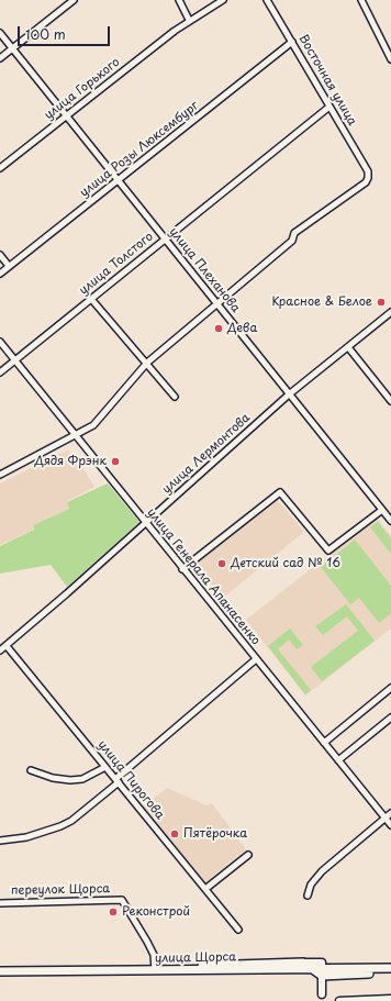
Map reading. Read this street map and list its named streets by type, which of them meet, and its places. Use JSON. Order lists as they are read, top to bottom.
{
  "streets": {
    "main road": ["улица Щорса"],
    "street": [
      "Восточная улица",
      "улица Горького",
      "улица Розы Люксембург",
      "улица Толстого",
      "улица Плеханова",
      "улица Лермонтова",
      "улица Генерала Апанасенко",
      "улица Пирогова",
      "переулок Щорса"
    ]
  },
  "crossings": [
    ["Восточная улица", "улица Розы Люксембург"],
    ["Восточная улица", "улица Толстого"],
    ["Восточная улица", "улица Плеханова"],
    ["улица Горького", "улица Плеханова"],
    ["улица Розы Люксембург", "улица Плеханова"],
    ["улица Толстого", "улица Плеханова"],
    ["улица Толстого", "улица Генерала Апанасенко"],
    ["улица Плеханова", "улица Лермонтова"],
    ["улица Лермонтова", "улица Генерала Апанасенко"],
    ["улица Лермонтова", "улица Пирогова"],
    ["переулок Щорса", "улица Щорса"]
  ],
  "places": [
    "Красное & Белое",
    "Дева",
    "Дядя Фрэнк",
    "Детский сад № 16",
    "Пятёрочка",
    "Реконстрой"
  ],
  "scale_bar": "100 m"
}
